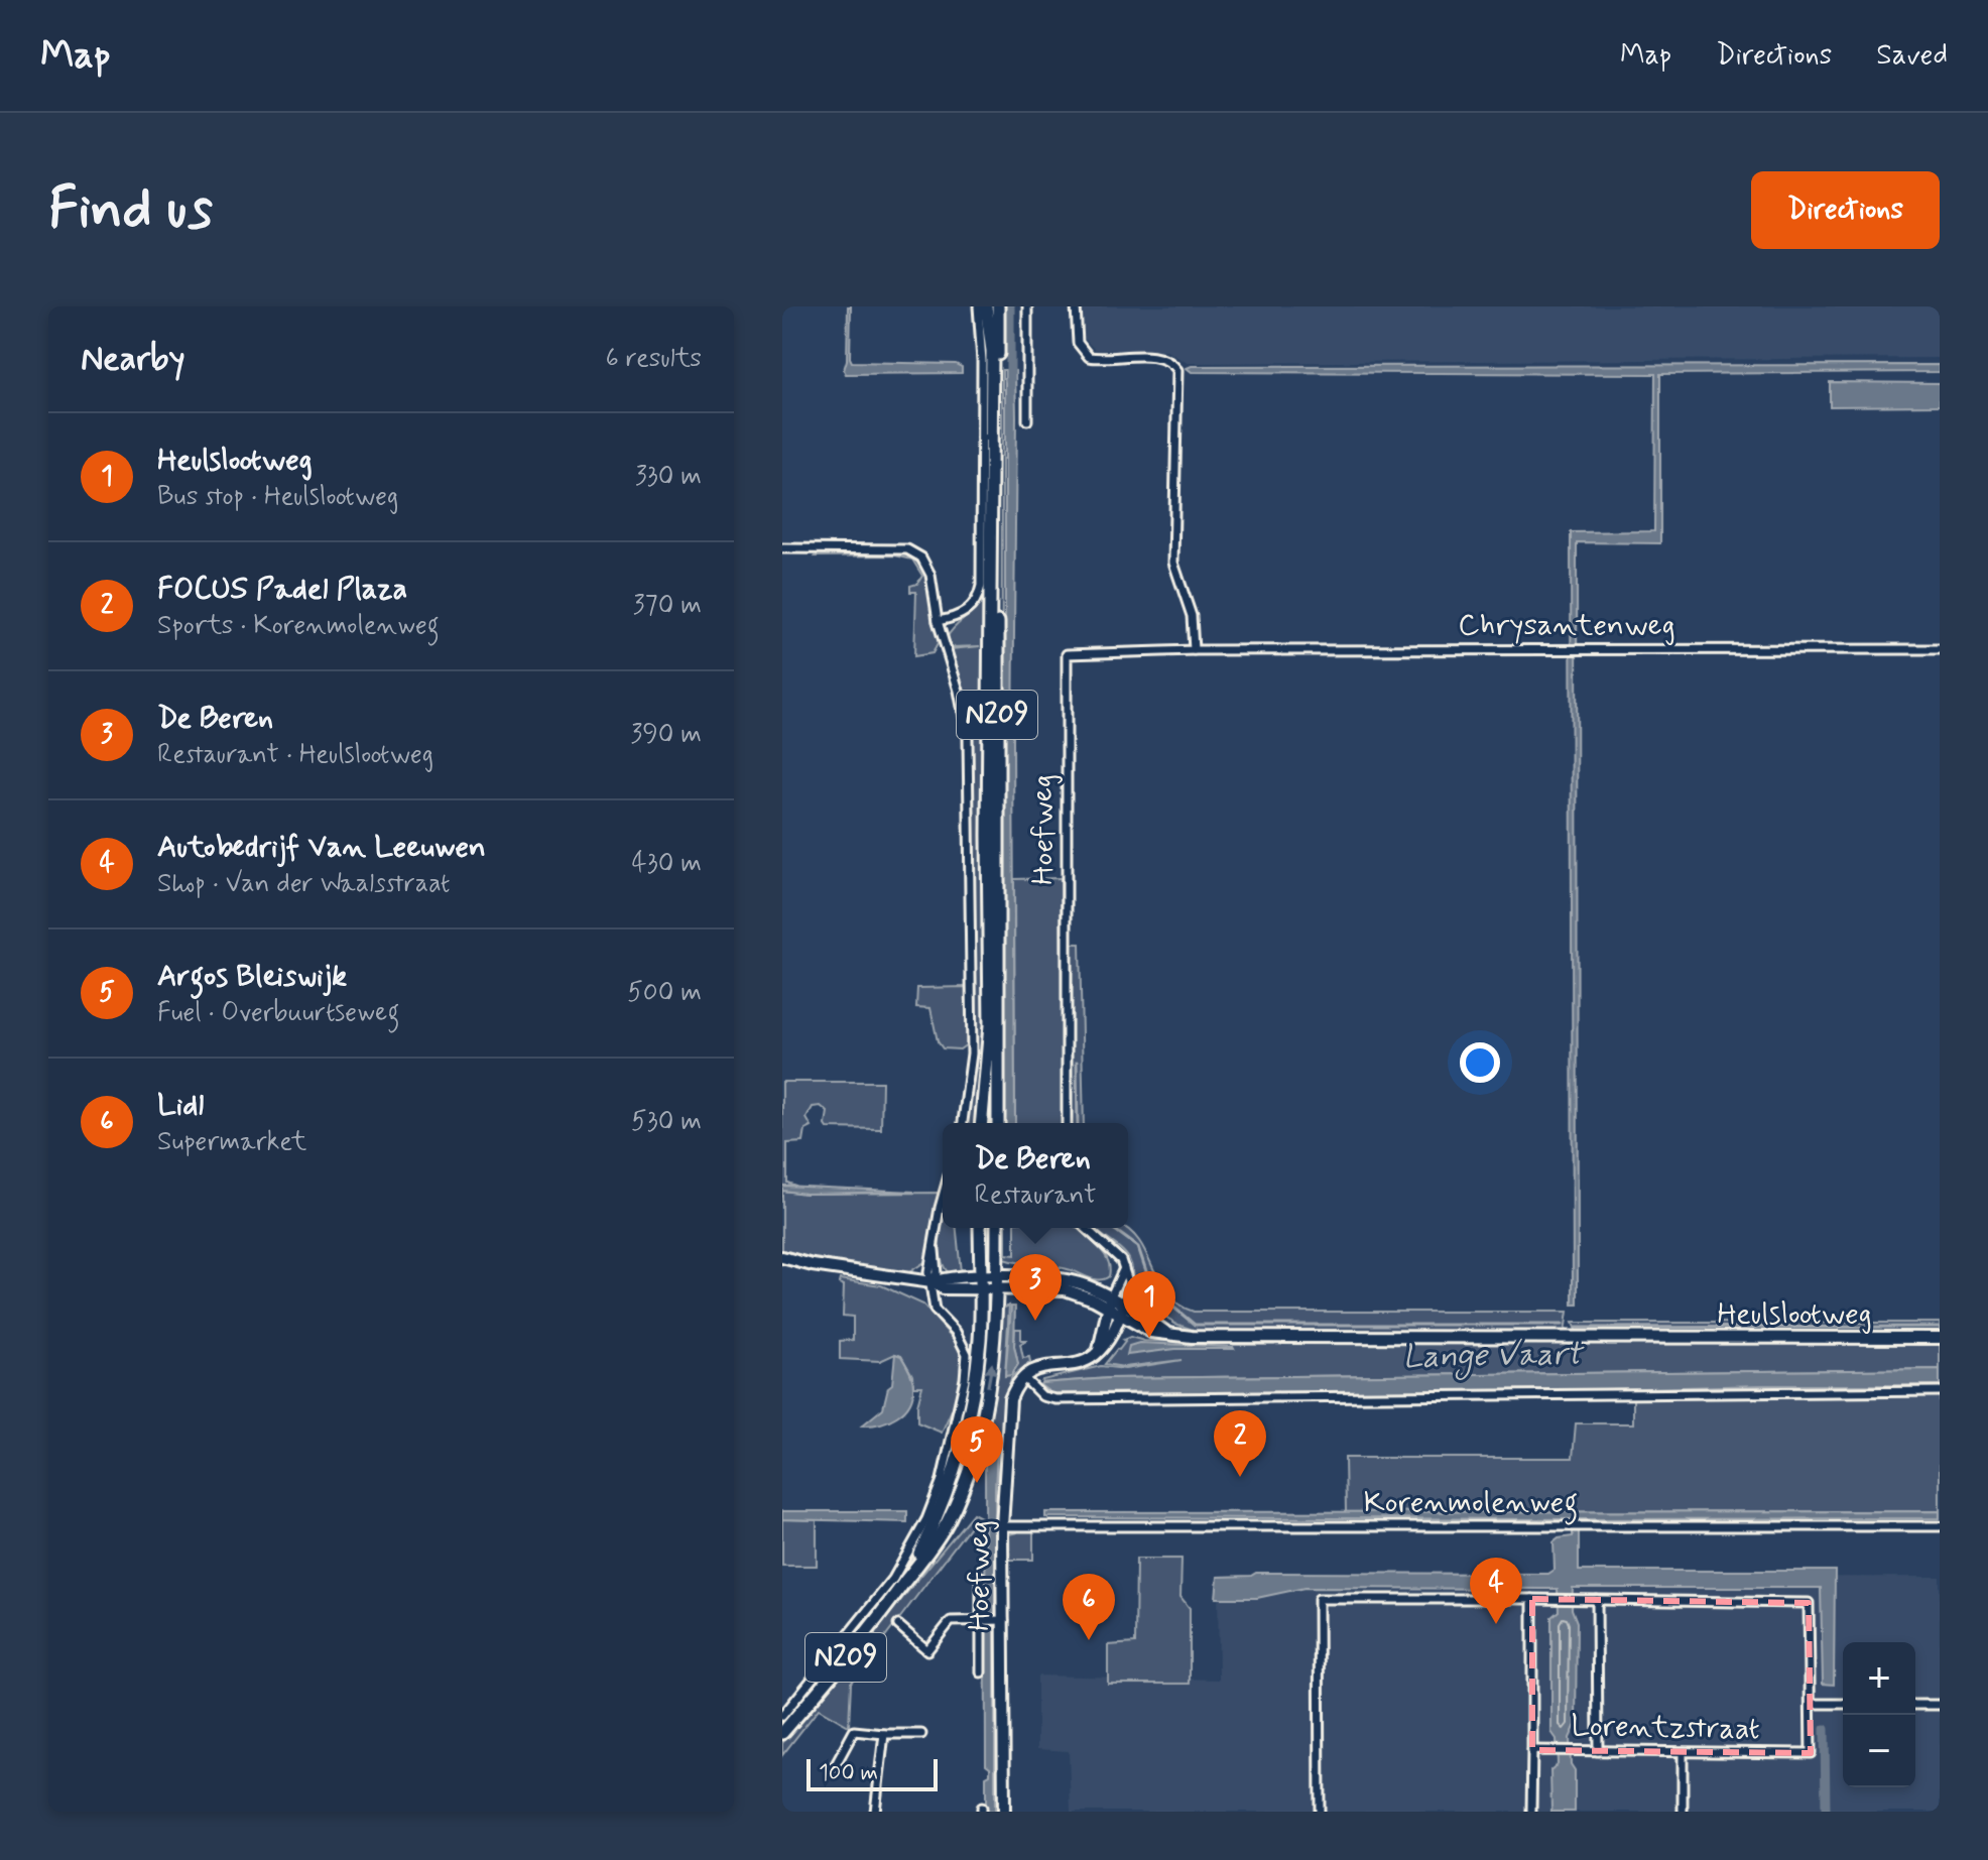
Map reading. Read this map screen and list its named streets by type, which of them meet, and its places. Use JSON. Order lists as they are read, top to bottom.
{
  "streets": {
    "main road": ["N209", "Hoefweg"],
    "street": [
      "Chrysantenweg",
      "Heulslootweg",
      "Korenmolenweg",
      "Lorentzstraat"
    ]
  },
  "crossings": [
    ["Chrysantenweg", "Hoefweg"],
    ["N209", "Heulslootweg"],
    ["Hoefweg", "Korenmolenweg"]
  ],
  "water": ["Lange Vaart"],
  "scale_bar": "100 m",
  "page": {
    "header": "Map",
    "nav": ["Map", "Directions", "Saved"],
    "buttons": "Directions",
    "title": "Find us",
    "heading": ["Nearby", "6 results"],
    "list": [
      {
        "mark": "1",
        "name": "Heulslootweg",
        "note": "Bus stop · Heulslootweg",
        "value": "330 m"
      },
      {
        "mark": "2",
        "name": "FOCUS Padel Plaza",
        "note": "Sports · Korenmolenweg",
        "value": "370 m"
      },
      {
        "mark": "3",
        "name": "De Beren",
        "note": "Restaurant · Heulslootweg",
        "value": "390 m"
      },
      {
        "mark": "4",
        "name": "Autobedrijf Van Leeuwen",
        "note": "Shop · Van der Waalsstraat",
        "value": "430 m"
      },
      {
        "mark": "5",
        "name": "Argos Bleiswijk",
        "note": "Fuel · Overbuurtseweg",
        "value": "500 m"
      },
      {
        "mark": "6",
        "name": "Lidl",
        "note": "Supermarket",
        "value": "530 m"
      }
    ],
    "popup": ["De Beren", "Restaurant"],
    "pins": [
      "3",
      "1",
      "2",
      "5",
      "4",
      "6"
    ],
    "map_buttons": ["+", "−"],
    "scale": "100 m"
  }
}
